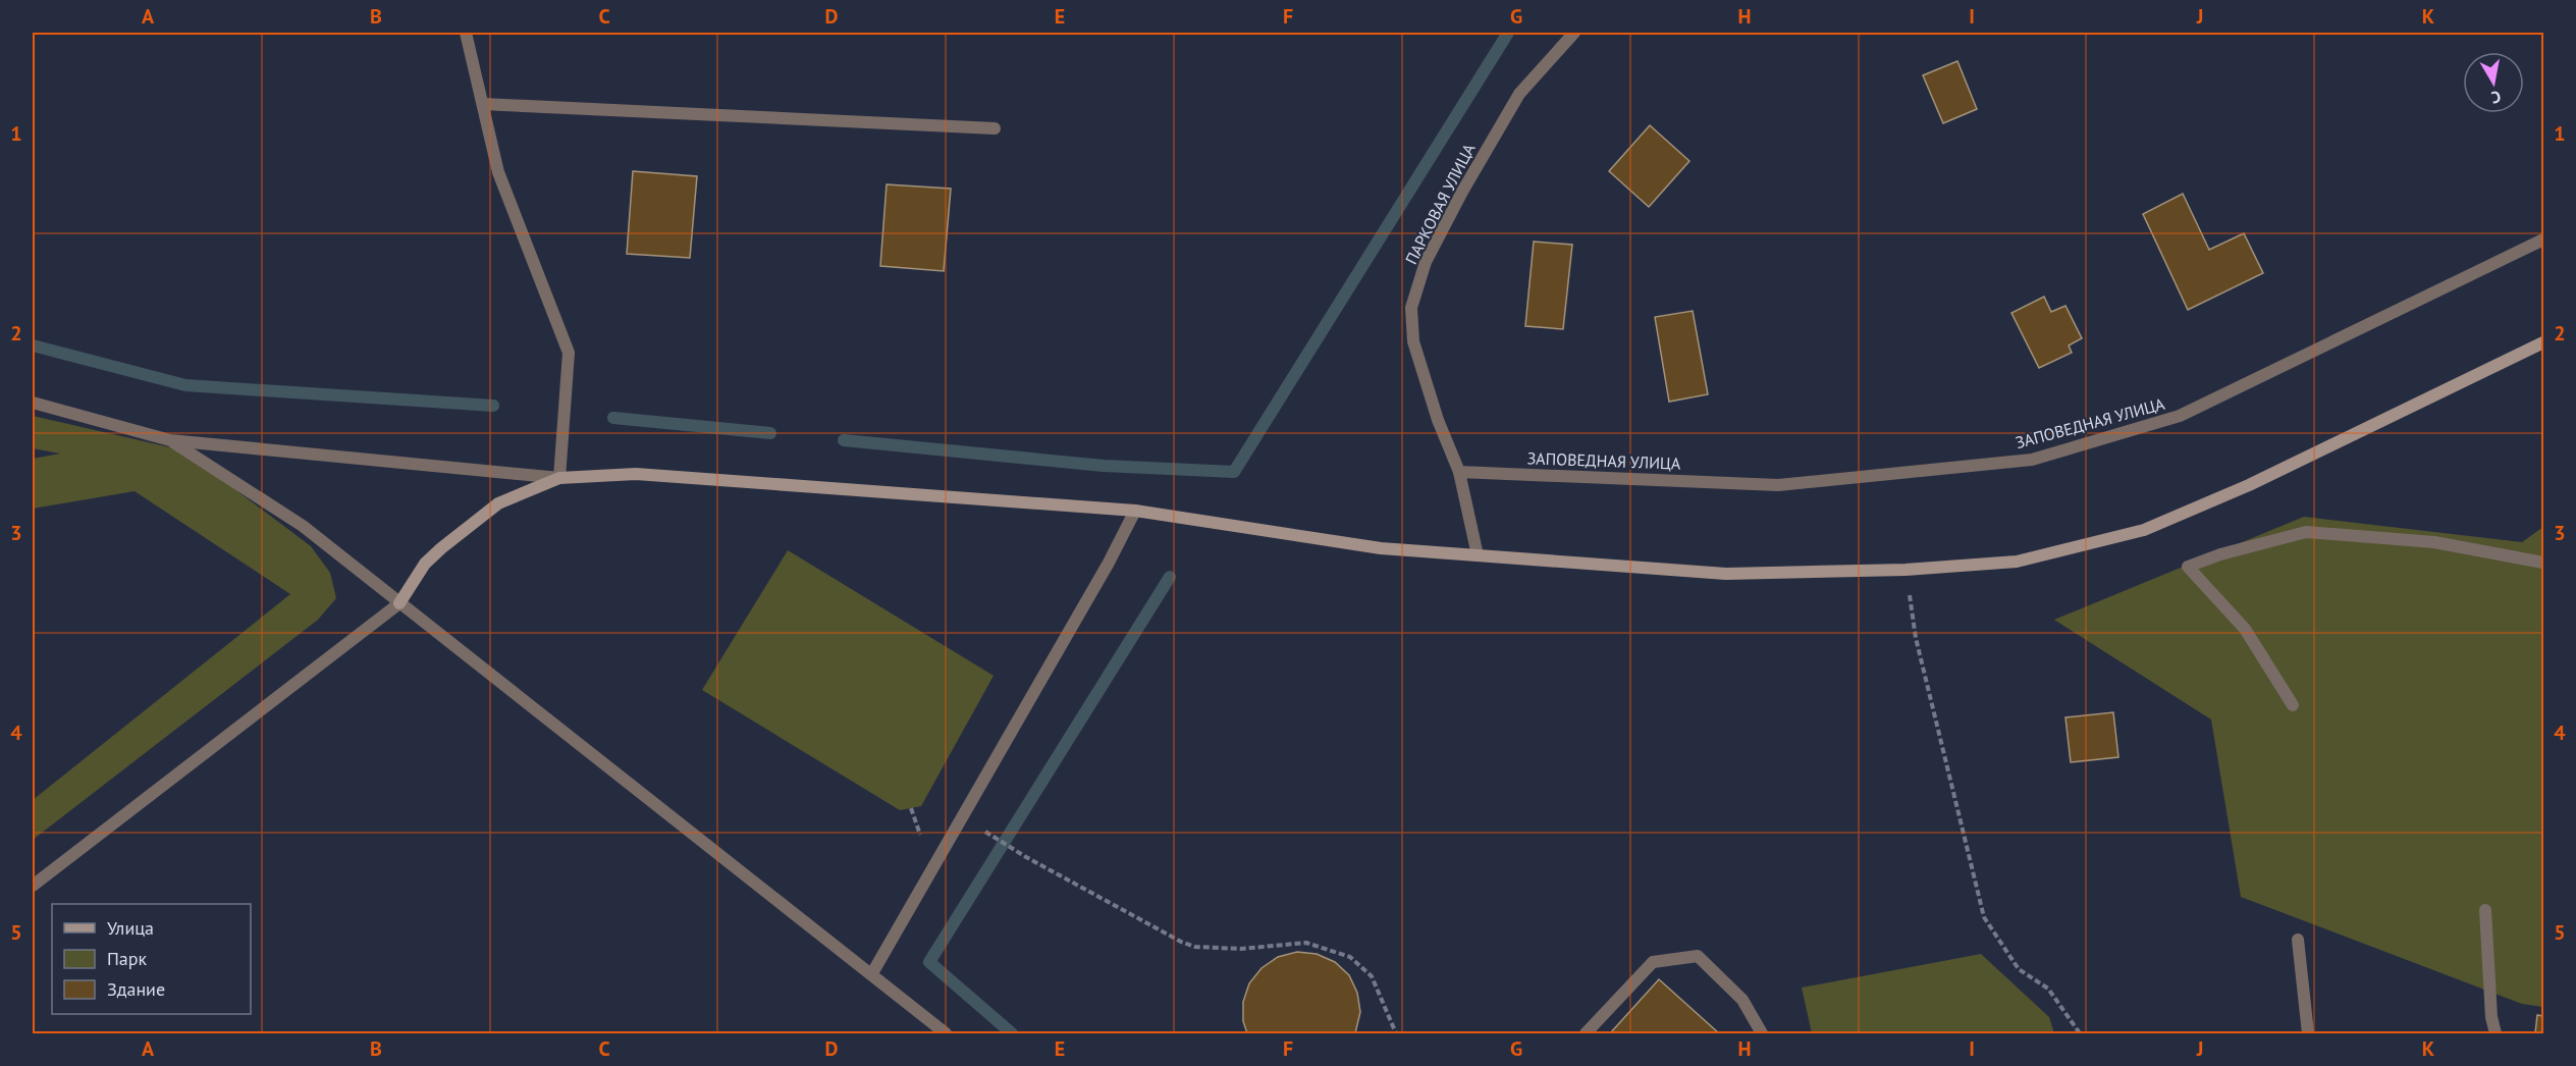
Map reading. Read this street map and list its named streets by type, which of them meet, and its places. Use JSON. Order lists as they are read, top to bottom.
{
  "streets": {
    "street": ["ПАРКОВАЯ УЛИЦА", "ЗАПОВЕДНАЯ УЛИЦА"]
  },
  "crossings": [
    ["ПАРКОВАЯ УЛИЦА", "ЗАПОВЕДНАЯ УЛИЦА"]
  ],
  "legend": ["Улица", "Парк", "Здание"],
  "north": "bottom",
  "grid": {
    "columns": [
      "A",
      "B",
      "C",
      "D",
      "E",
      "F",
      "G",
      "H",
      "I",
      "J",
      "K"
    ],
    "rows": [
      "1",
      "2",
      "3",
      "4",
      "5"
    ]
  }
}
